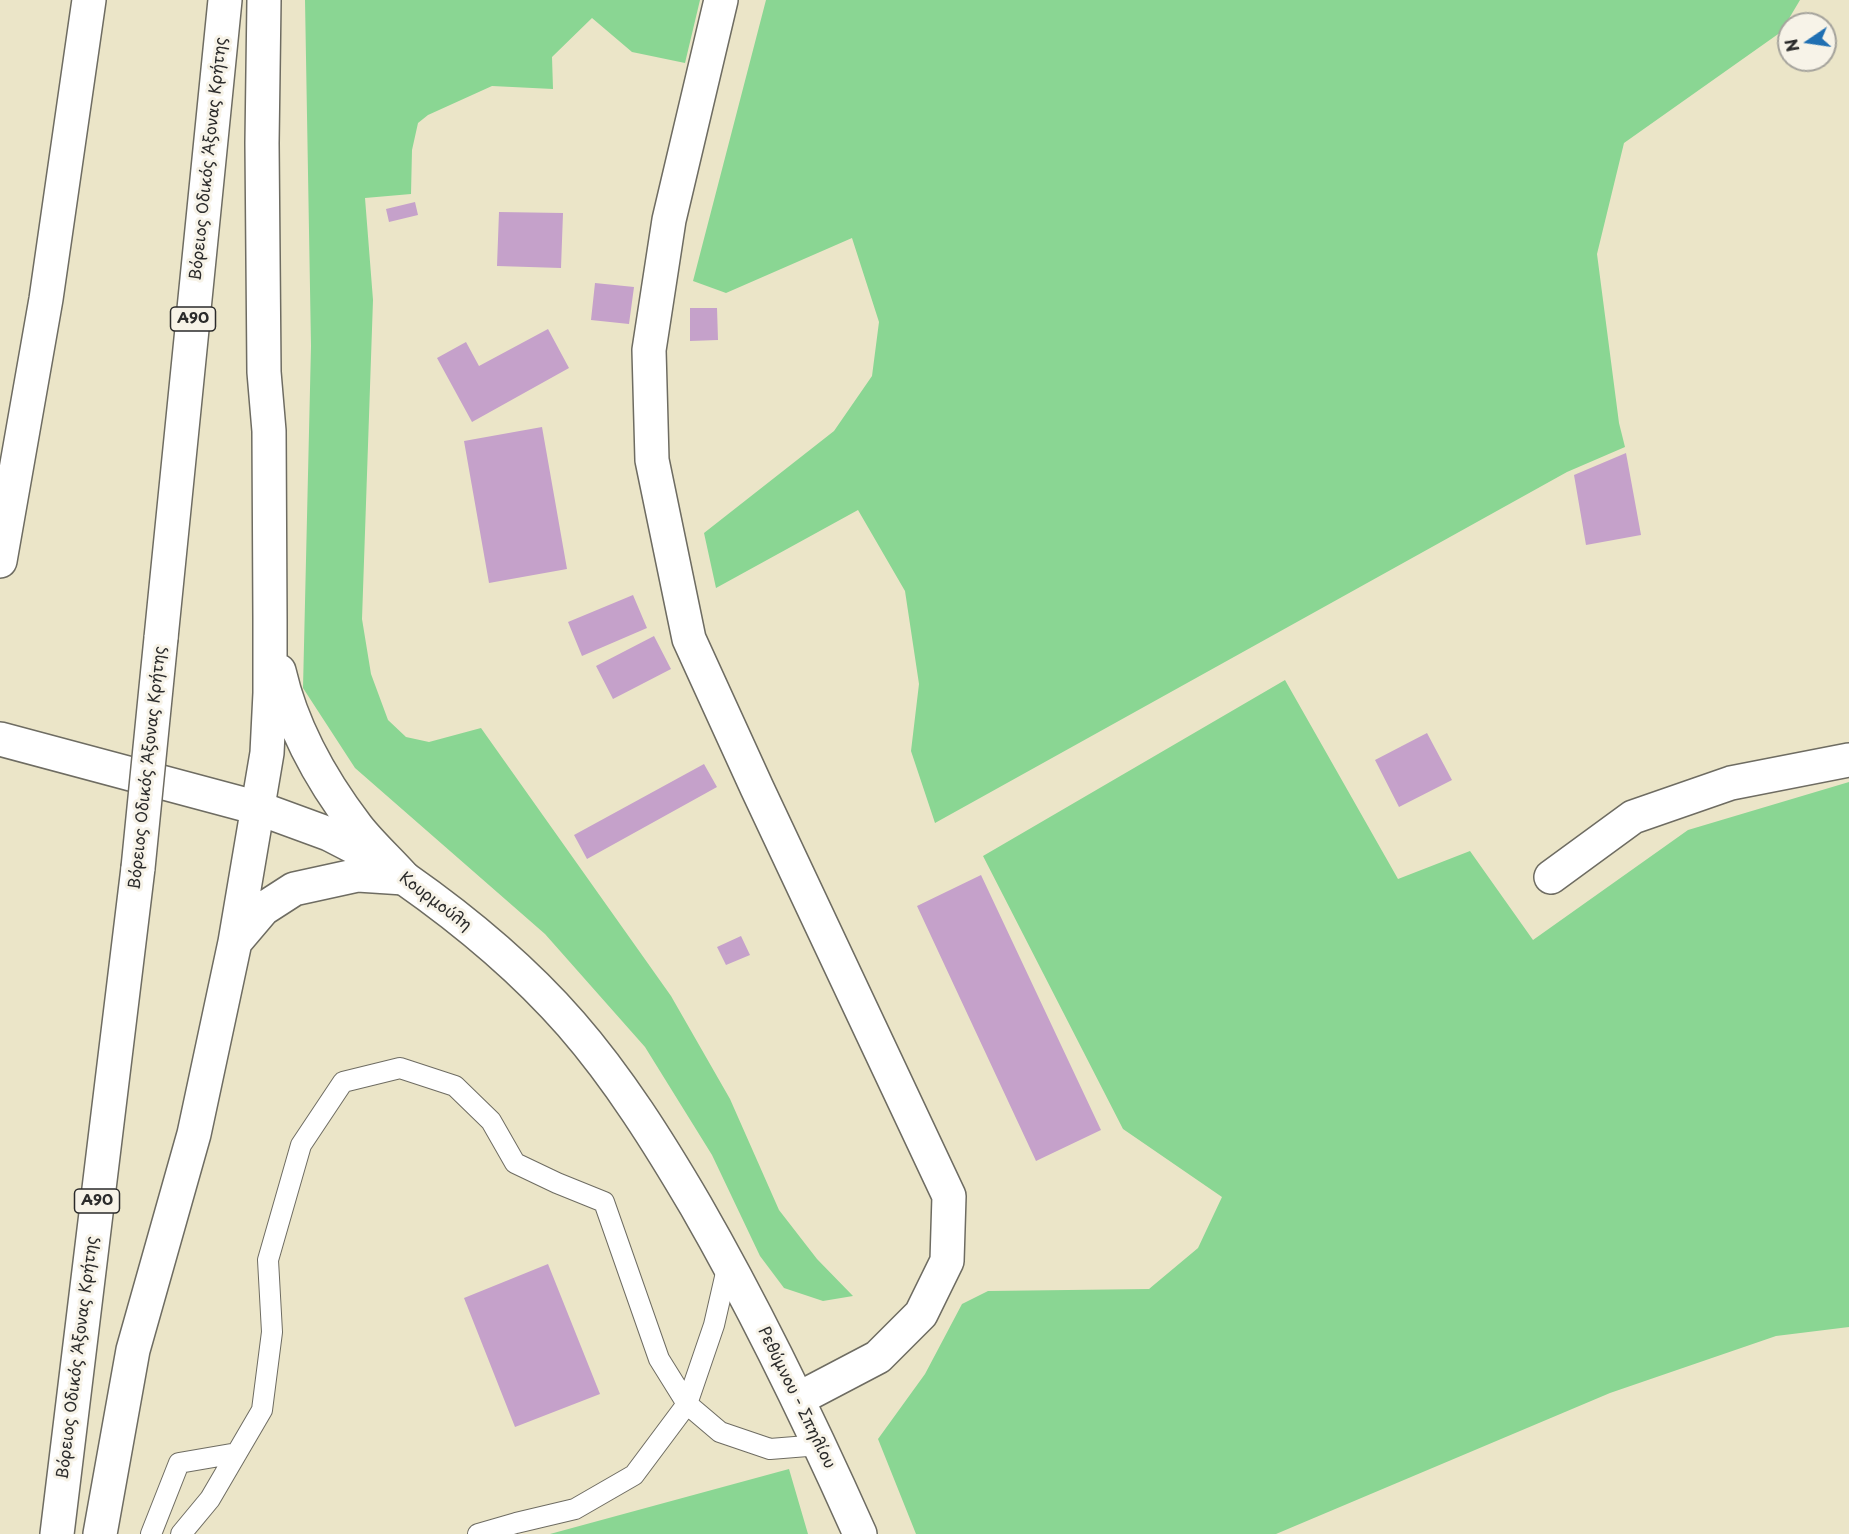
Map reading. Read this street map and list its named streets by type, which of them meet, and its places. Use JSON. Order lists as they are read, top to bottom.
{
  "streets": {
    "main road": [
      "Βόρειος Οδικός Άξονας Κρήτης",
      "Α90",
      "Κουρμούλη",
      "Ρεθύμνου - Σπηλίου"
    ]
  },
  "crossings": [
    ["Κουρμούλη", "Ρεθύμνου - Σπηλίου"]
  ],
  "north": "left"
}
